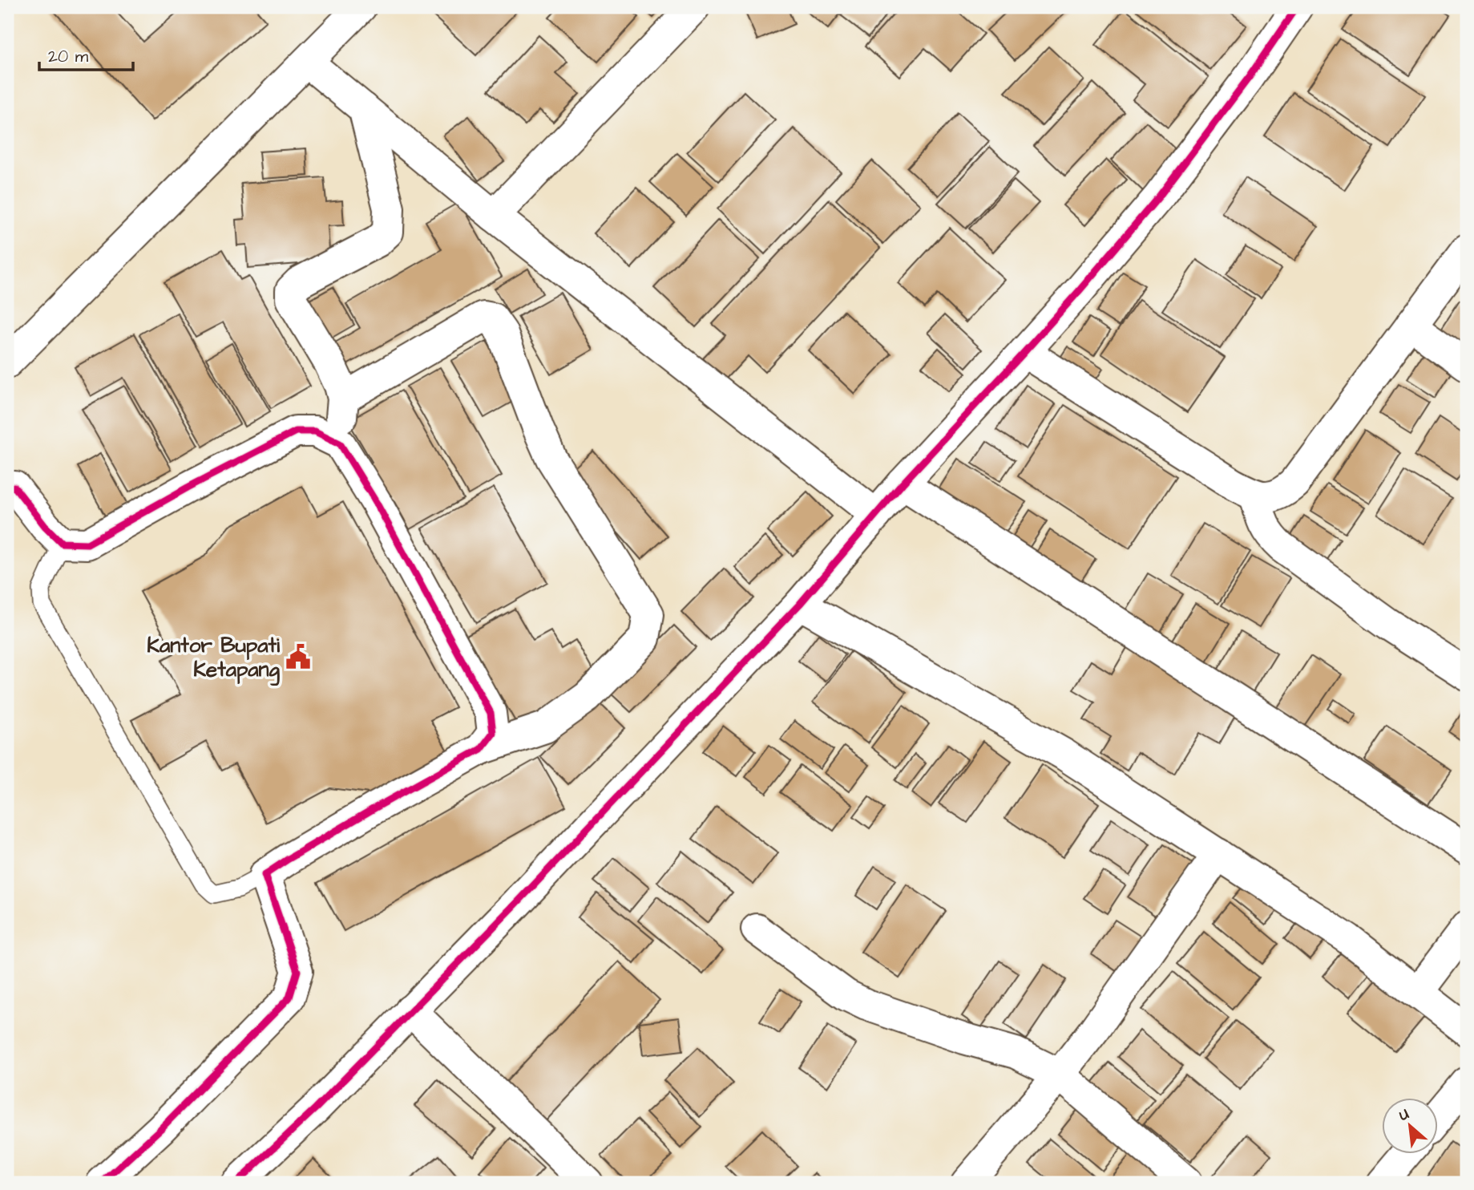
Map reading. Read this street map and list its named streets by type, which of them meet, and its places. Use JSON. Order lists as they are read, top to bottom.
{
  "places": {
    "public building": ["Kantor Bupati Ketapang"]
  },
  "scale_bar": "20 m",
  "north": "top left"
}
